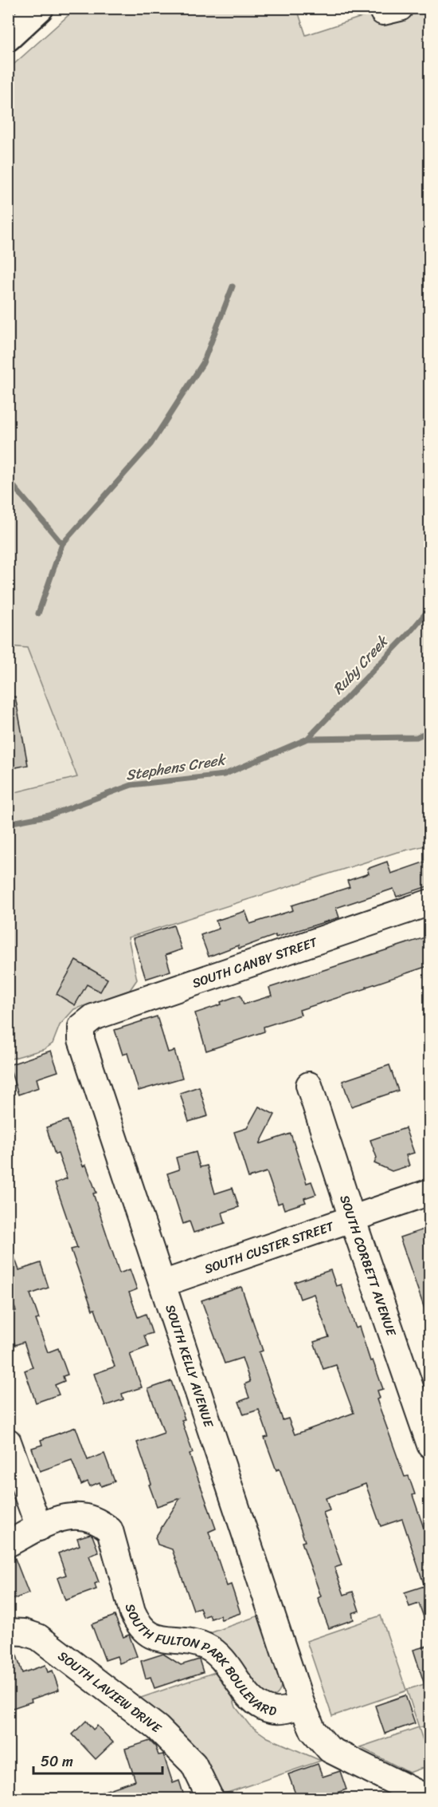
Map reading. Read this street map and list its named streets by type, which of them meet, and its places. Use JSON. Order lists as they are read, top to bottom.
{
  "streets": {
    "street": [
      "SOUTH CANBY STREET",
      "SOUTH CUSTER STREET",
      "SOUTH CORBETT AVENUE",
      "SOUTH KELLY AVENUE",
      "SOUTH FULTON PARK BOULEVARD",
      "SOUTH LAVIEW DRIVE"
    ]
  },
  "crossings": [
    ["SOUTH CANBY STREET", "SOUTH KELLY AVENUE"],
    ["SOUTH CUSTER STREET", "SOUTH CORBETT AVENUE"],
    ["SOUTH CUSTER STREET", "SOUTH KELLY AVENUE"],
    ["SOUTH KELLY AVENUE", "SOUTH FULTON PARK BOULEVARD"]
  ],
  "water": ["Ruby Creek", "Stephens Creek"],
  "scale_bar": "50 m"
}
